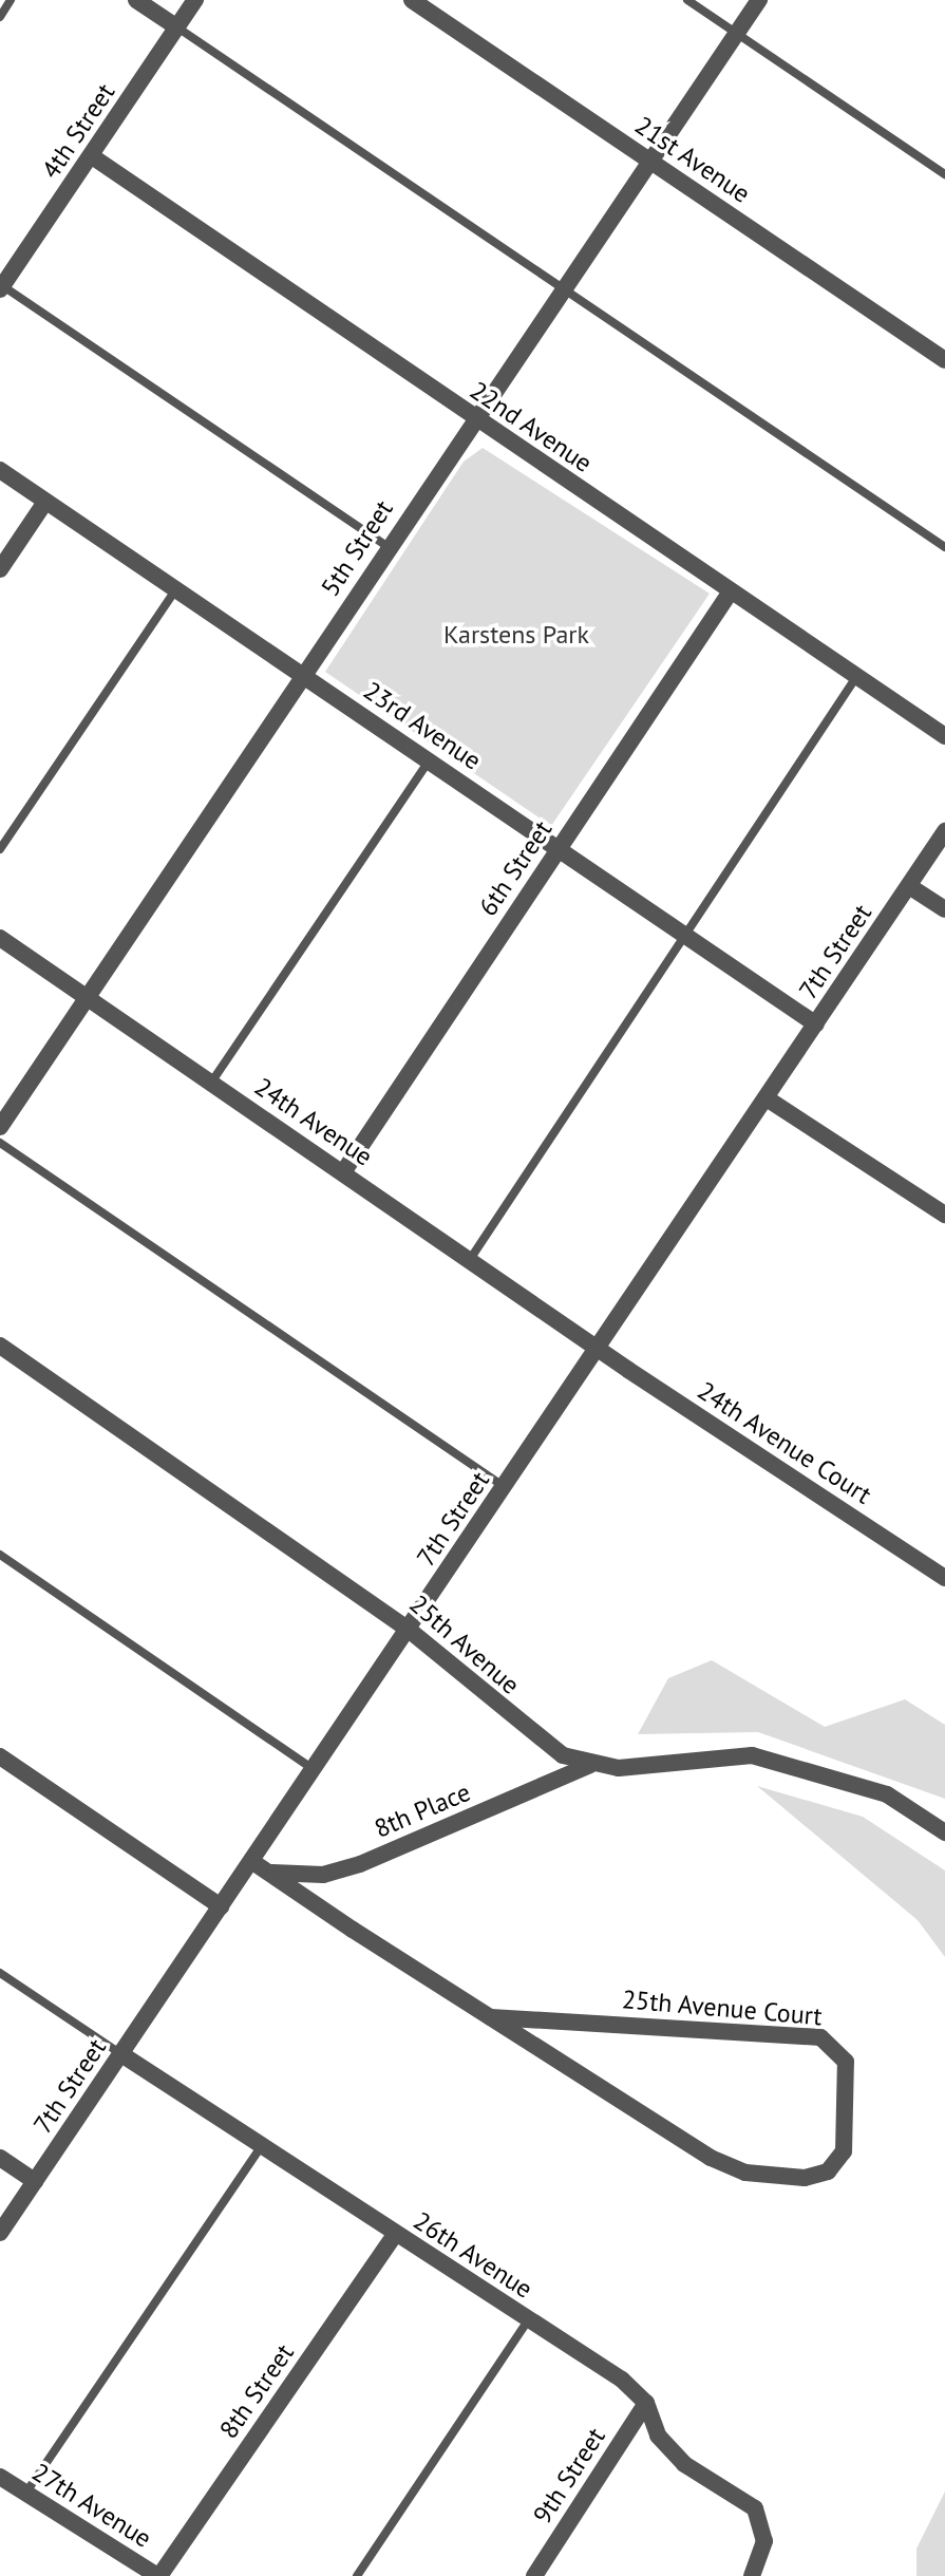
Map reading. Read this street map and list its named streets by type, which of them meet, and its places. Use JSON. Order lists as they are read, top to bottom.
{
  "streets": {
    "street": [
      "4th Street",
      "21st Avenue",
      "22nd Avenue",
      "5th Street",
      "23rd Avenue",
      "6th Street",
      "7th Street",
      "24th Avenue",
      "24th Avenue Court",
      "25th Avenue",
      "8th Place",
      "25th Avenue Court",
      "26th Avenue",
      "8th Street",
      "9th Street",
      "27th Avenue"
    ]
  },
  "crossings": [
    ["4th Street", "22nd Avenue"],
    ["21st Avenue", "5th Street"],
    ["22nd Avenue", "5th Street"],
    ["22nd Avenue", "6th Street"],
    ["5th Street", "23rd Avenue"],
    ["5th Street", "24th Avenue"],
    ["23rd Avenue", "6th Street"],
    ["23rd Avenue", "7th Street"],
    ["6th Street", "24th Avenue"],
    ["7th Street", "24th Avenue"],
    ["7th Street", "24th Avenue Court"],
    ["7th Street", "25th Avenue"],
    ["7th Street", "25th Avenue Court"],
    ["7th Street", "26th Avenue"],
    ["24th Avenue", "24th Avenue Court"],
    ["25th Avenue", "8th Place"],
    ["8th Place", "25th Avenue Court"],
    ["26th Avenue", "8th Street"],
    ["26th Avenue", "9th Street"],
    ["8th Street", "27th Avenue"]
  ],
  "parks": ["Karstens Park"]
}
